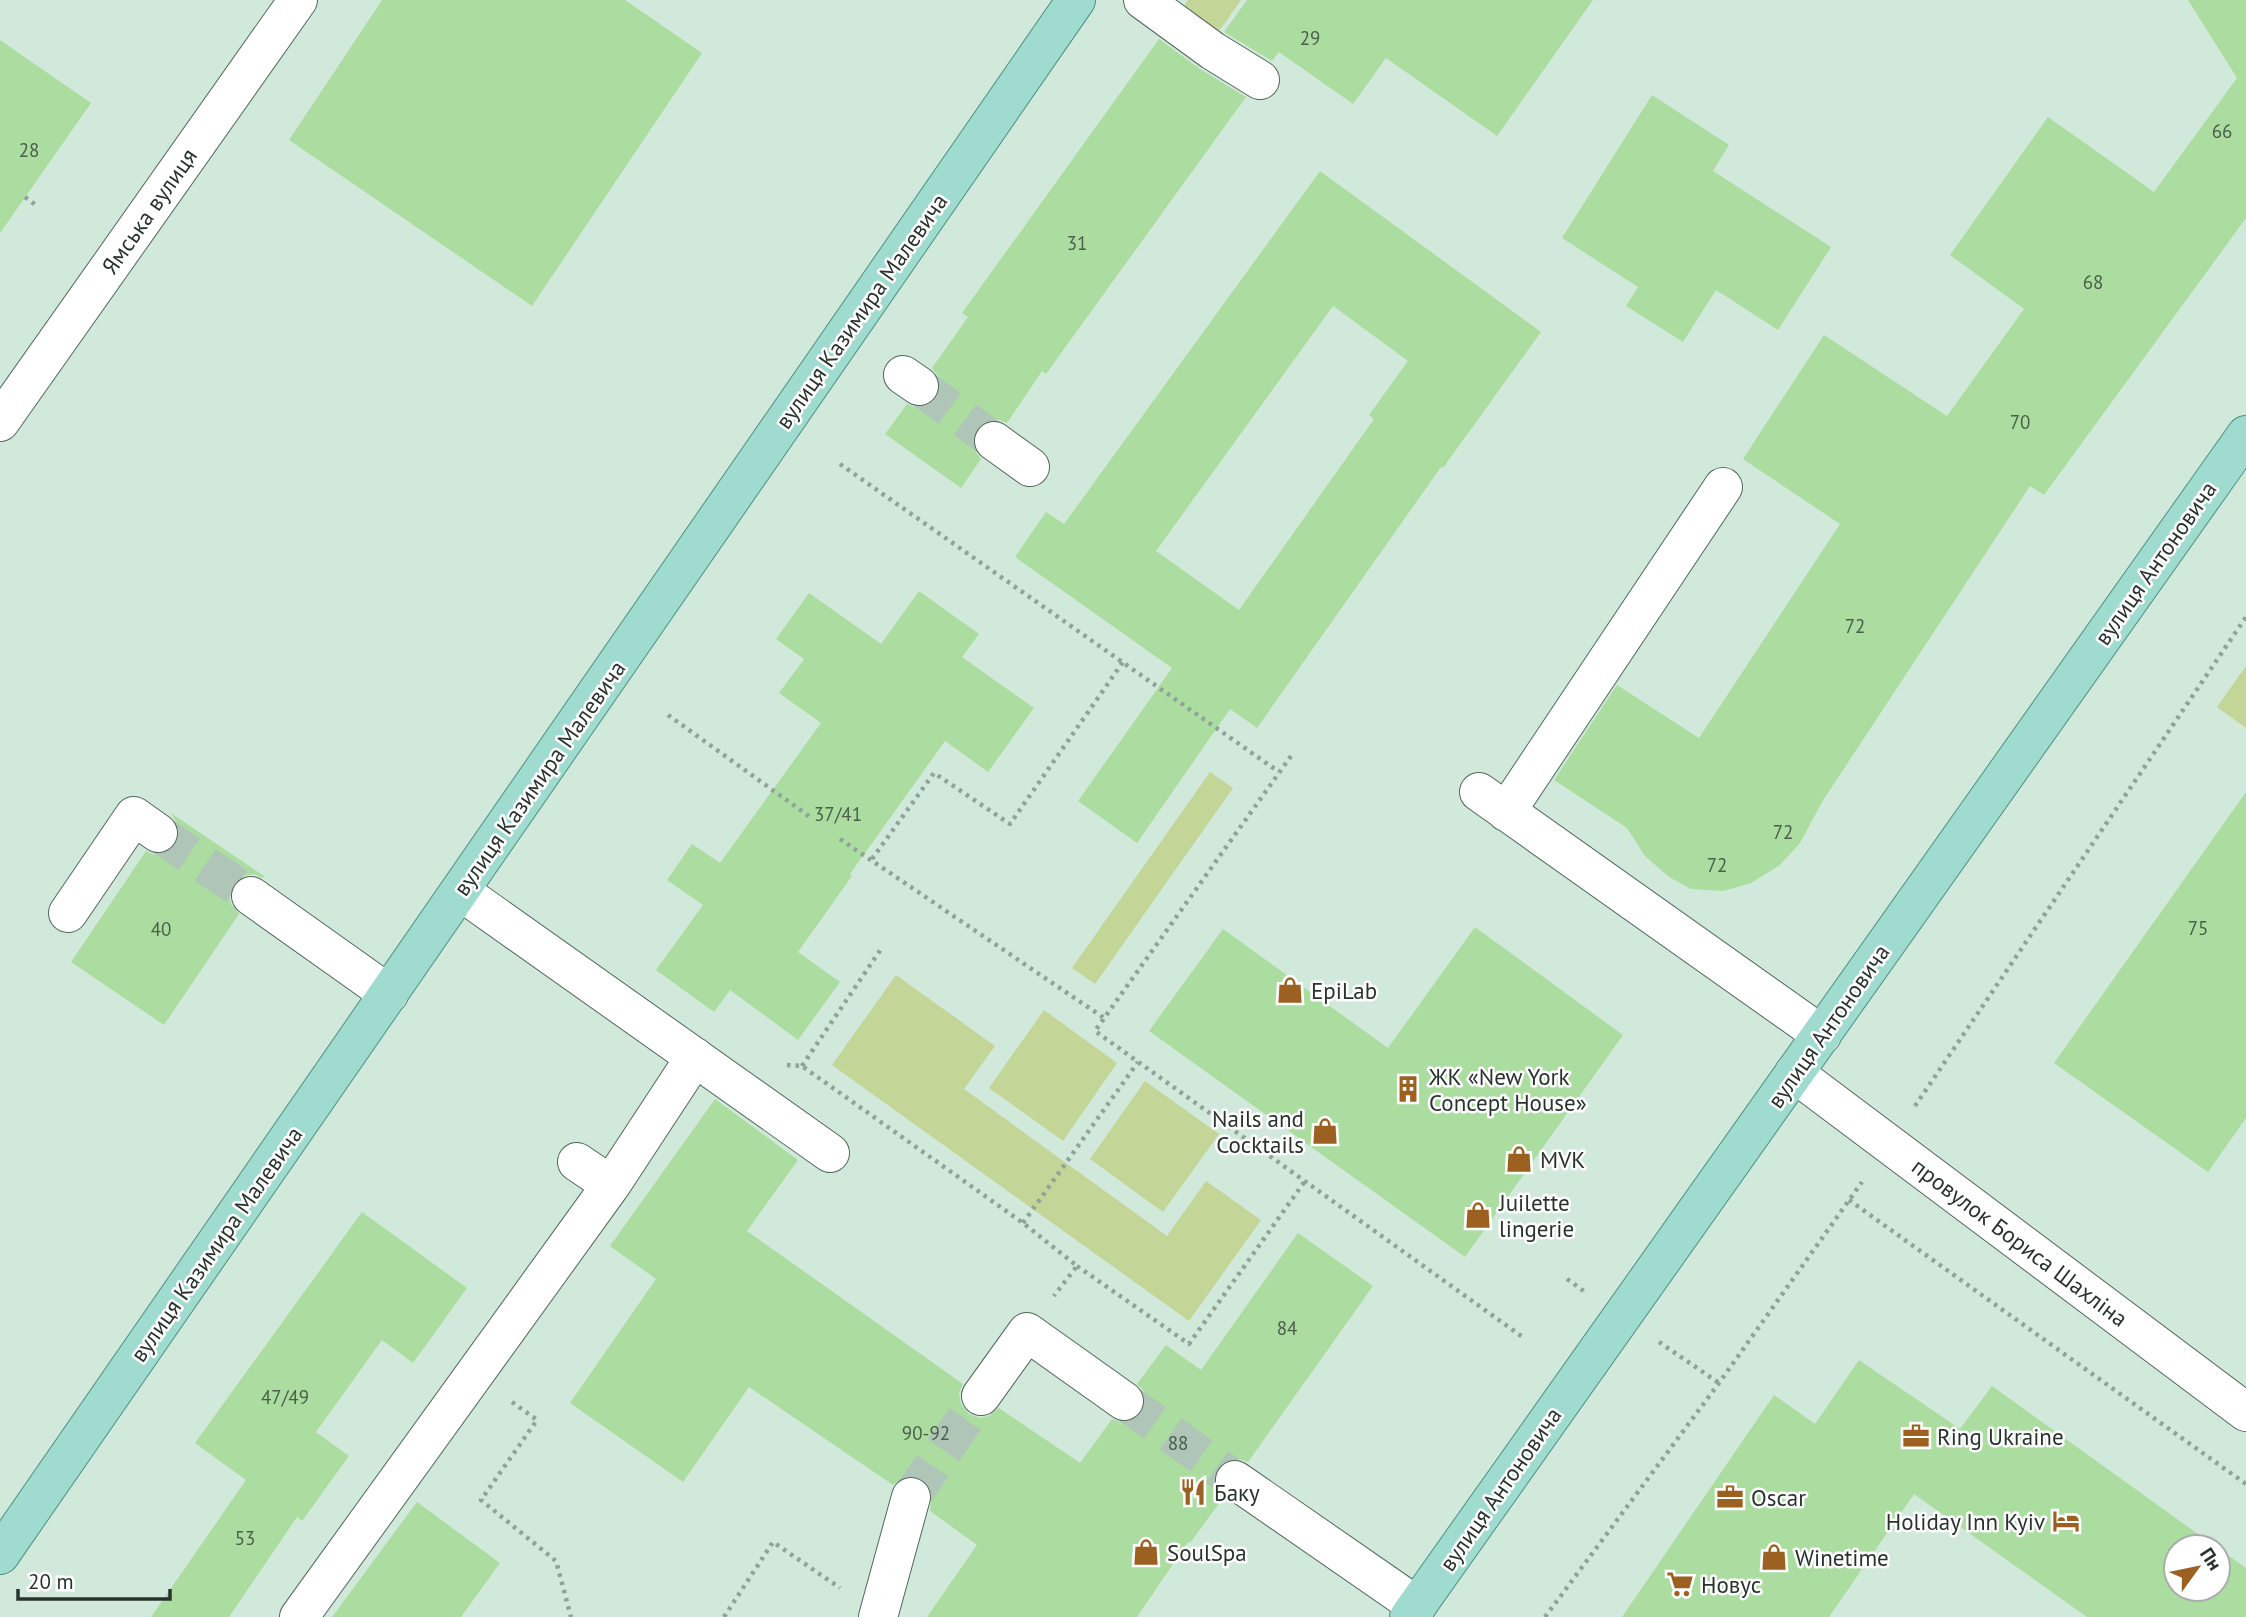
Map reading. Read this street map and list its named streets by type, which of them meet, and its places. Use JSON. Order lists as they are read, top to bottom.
{
  "streets": {
    "main road": ["вулиця Казимира Малевича", "вулиця Антоновича"],
    "street": ["Ямська вулиця", "провулок Бориса Шахліна"]
  },
  "crossings": [
    ["вулиця Антоновича", "провулок Бориса Шахліна"]
  ],
  "places": {
    "shop": [
      "EpiLab",
      "Nails and Cocktails",
      "MVK",
      "Juilette lingerie",
      "SoulSpa",
      "Winetime"
    ],
    "building": ["ЖК «New York Concept House»"],
    "office": ["Ring Ukraine", "Oscar"],
    "restaurant": ["Баку"],
    "hotel": ["Holiday Inn Kyiv"],
    "supermarket": ["Новус"]
  },
  "house_numbers": [
    "29",
    "66",
    "28",
    "31",
    "68",
    "70",
    "72",
    "37/41",
    "72",
    "72",
    "75",
    "40",
    "84",
    "47/49",
    "90-92",
    "88",
    "53"
  ],
  "scale_bar": "20 m",
  "north": "top right"
}
